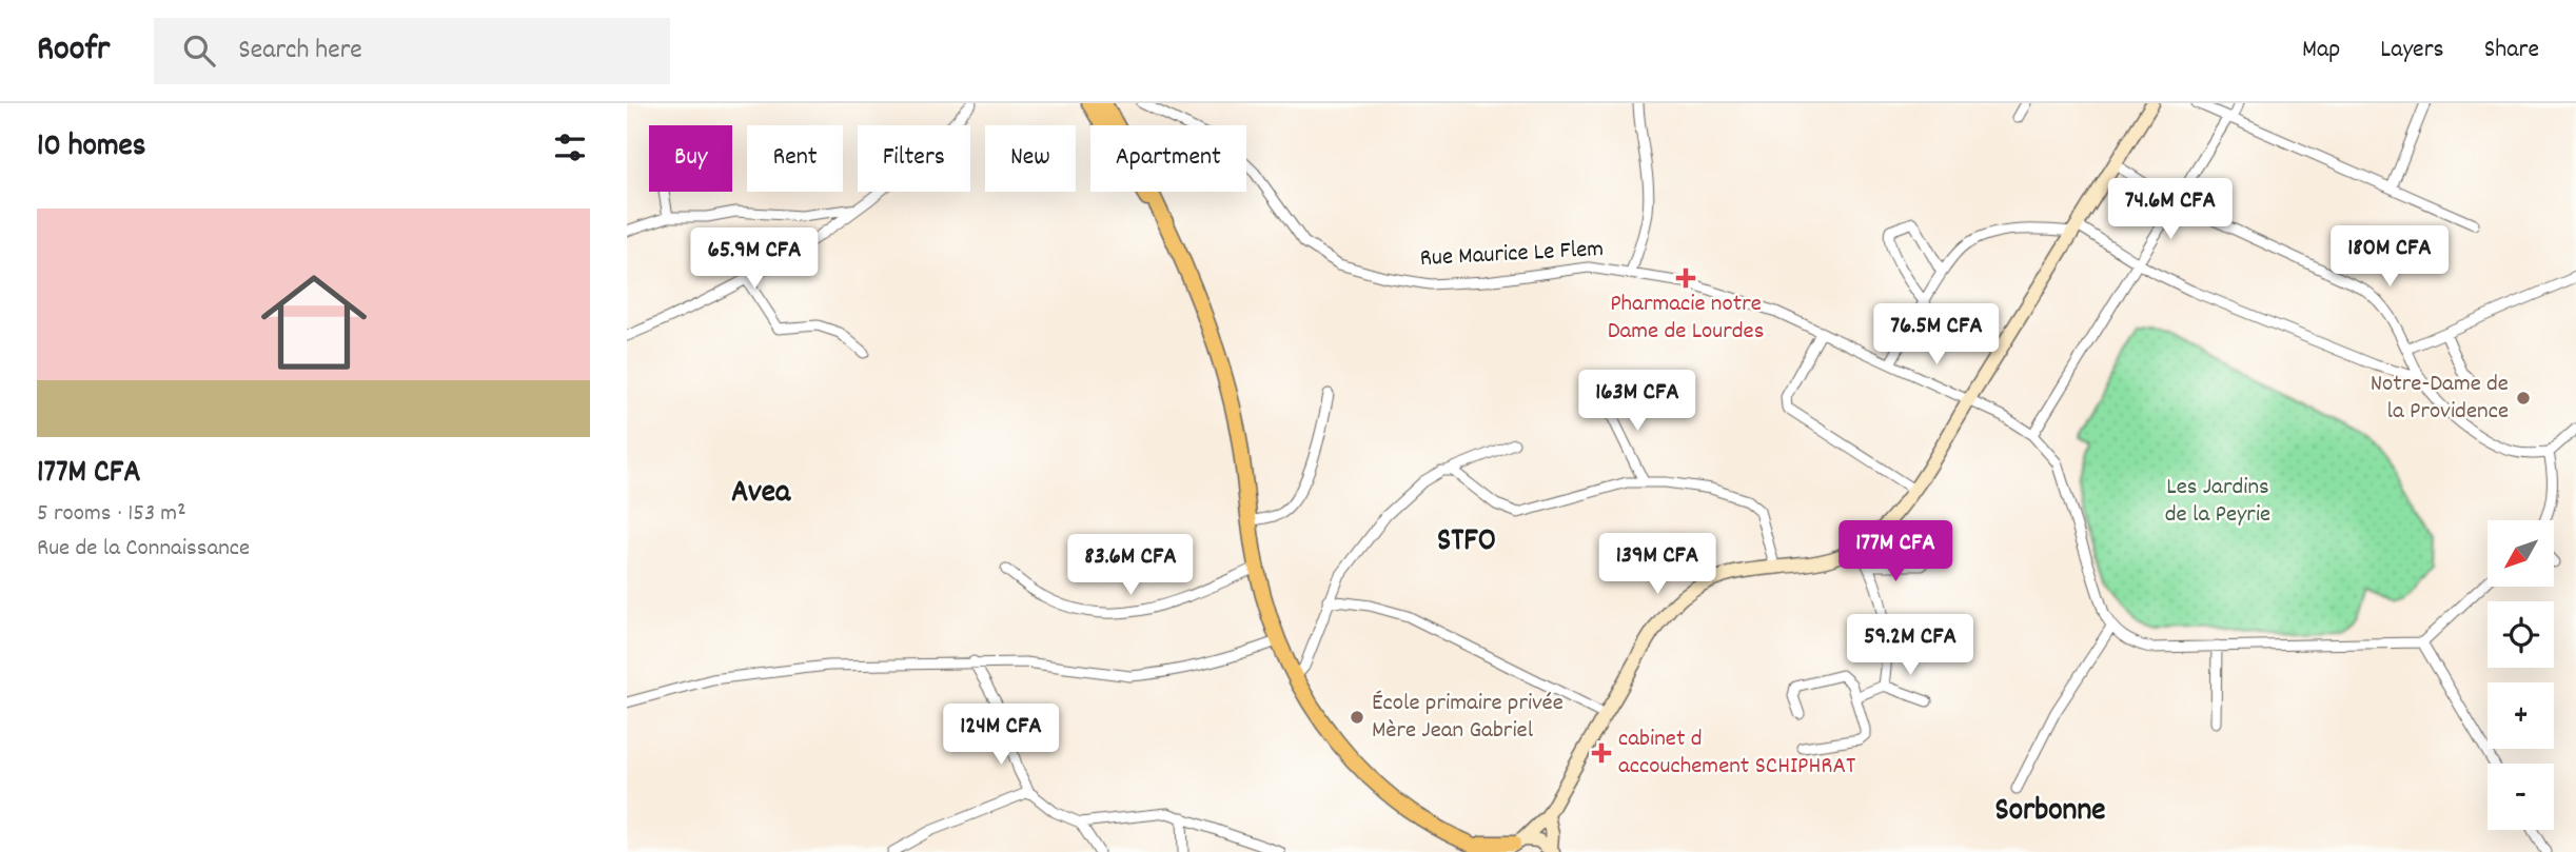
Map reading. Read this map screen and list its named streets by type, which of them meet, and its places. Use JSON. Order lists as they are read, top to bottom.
{
  "streets": {
    "street": ["Rue Maurice Le Flem"]
  },
  "districts": ["Avea", "STFO", "Sorbonne"],
  "parks": ["Les Jardins de la Peyrie"],
  "places": {
    "health": ["Pharmacie notre Dame de Lourdes", "cabinet d accouchement SCHIPHRAT"],
    "other": ["Notre-Dame de la Providence", "École primaire privée Mère Jean Gabriel"]
  },
  "north": "bottom left",
  "page": {
    "header": "Roofr",
    "search": "Search here",
    "nav": ["Map", "Layers", "Share"],
    "heading": "10 homes",
    "chip": [
      "Buy",
      "Rent",
      "Filters",
      "New",
      "Apartment"
    ],
    "price": [
      "74.6M CFA",
      "180M CFA",
      "65.9M CFA",
      "76.5M CFA",
      "163M CFA",
      "177M CFA",
      "139M CFA",
      "83.6M CFA",
      "59.2M CFA",
      "124M CFA"
    ],
    "list": [
      {
        "name": "177M CFA",
        "note": "5 rooms · 153 m² · Rue de la Connaissance"
      }
    ],
    "map_buttons": ["+", "−"]
  }
}
